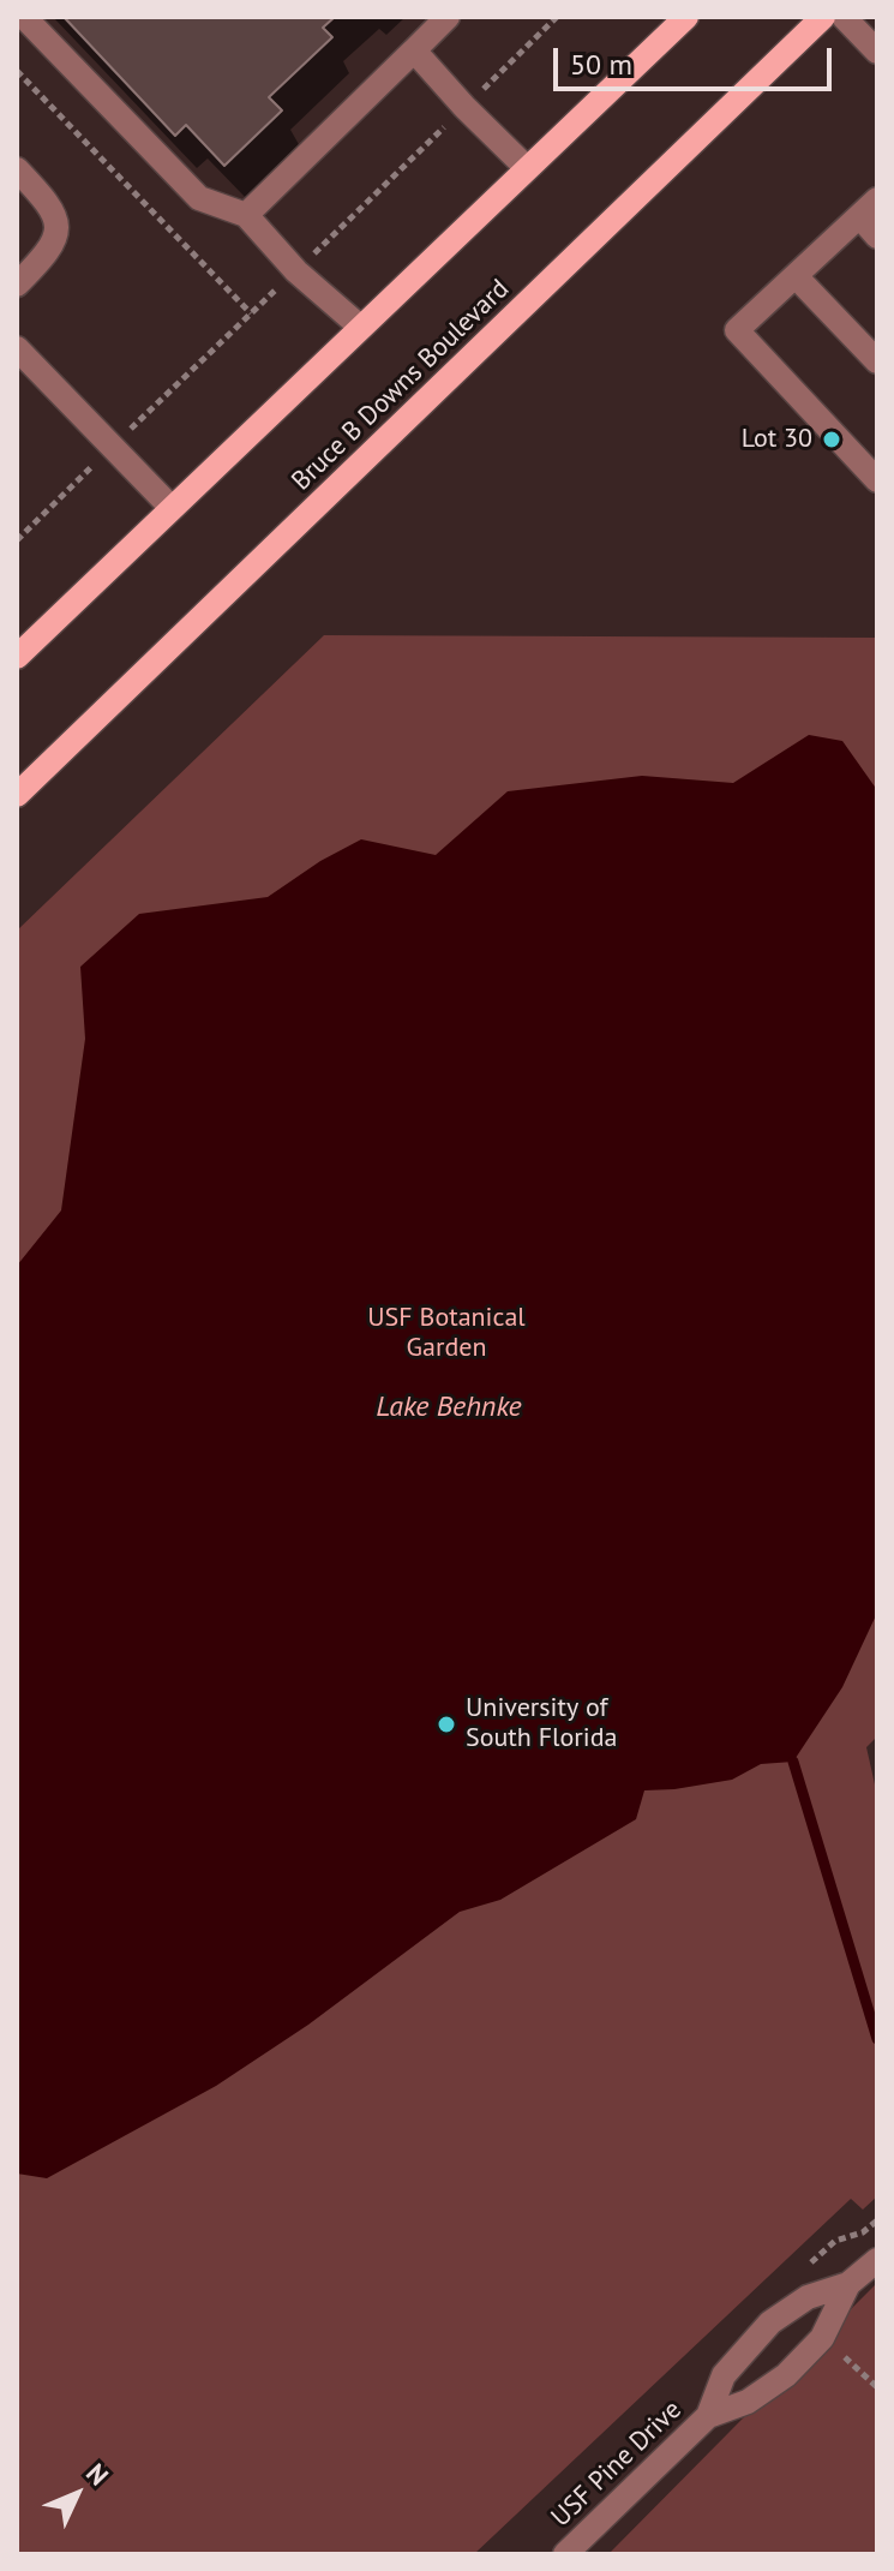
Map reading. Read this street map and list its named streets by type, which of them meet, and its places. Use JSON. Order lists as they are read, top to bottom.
{
  "streets": {
    "main road": ["Bruce B Downs Boulevard"],
    "street": ["USF Pine Drive"]
  },
  "water": ["Lake Behnke"],
  "parks": ["USF Botanical Garden"],
  "places": ["Lot 30", "University of South Florida"],
  "scale_bar": "50 m",
  "north": "top right"
}
